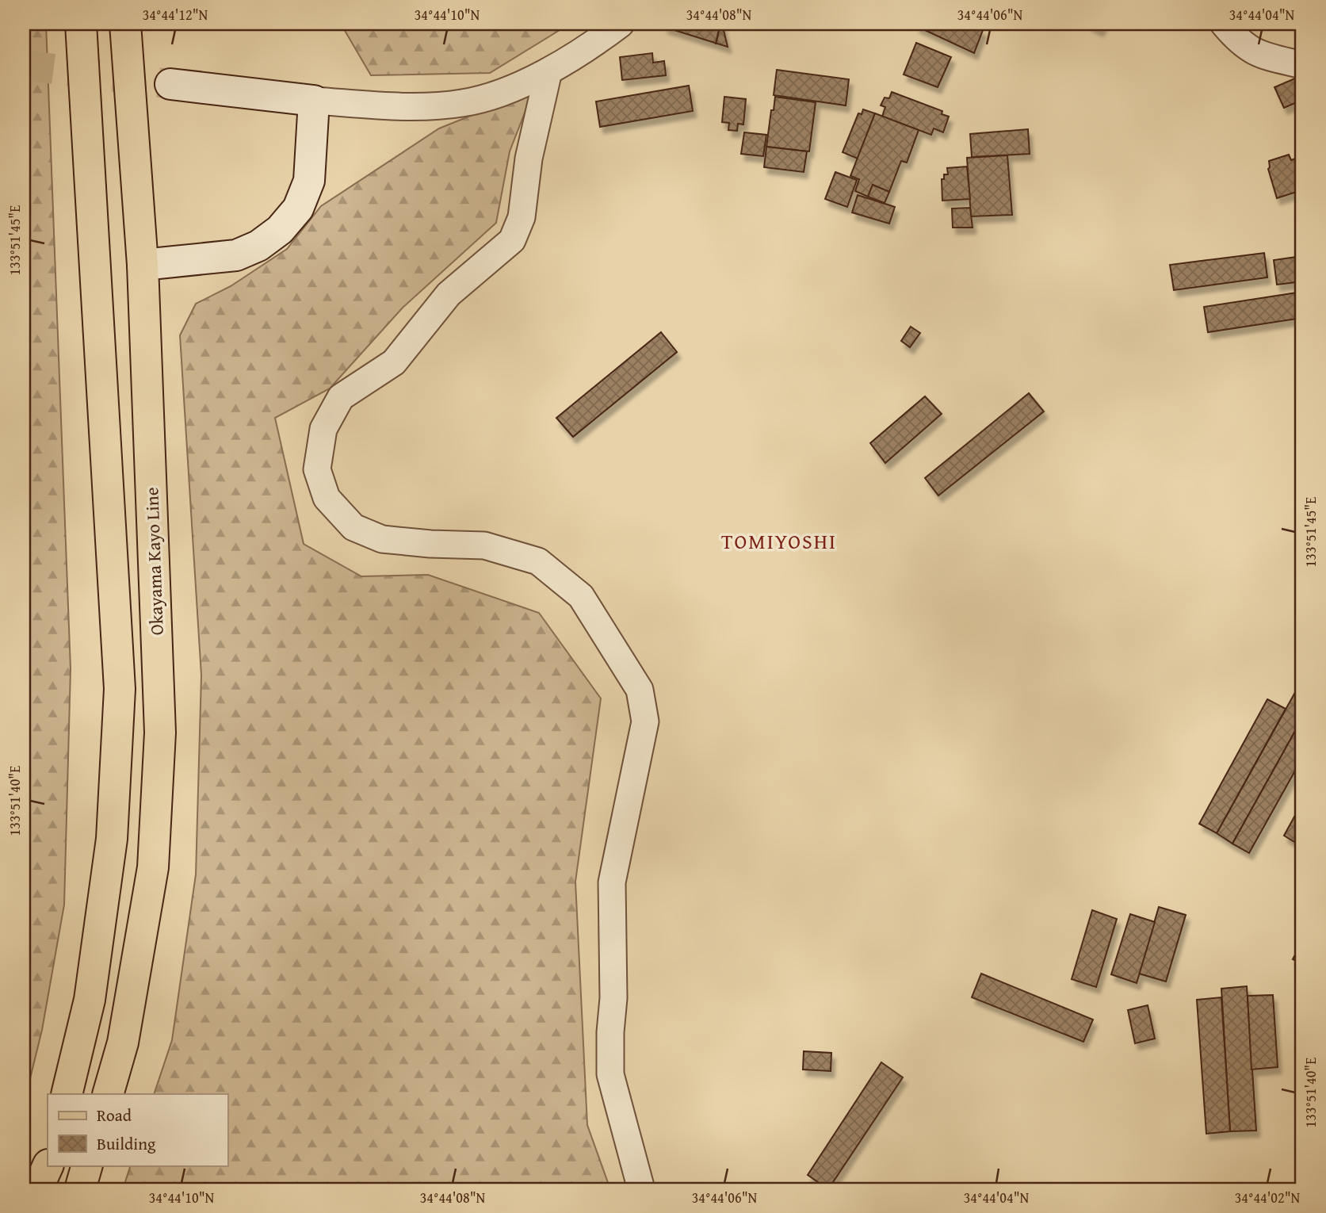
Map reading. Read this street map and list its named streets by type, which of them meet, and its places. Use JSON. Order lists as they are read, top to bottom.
{
  "streets": {
    "main road": ["Okayama Kayo Line"]
  },
  "districts": ["TOMIYOSHI"],
  "legend": ["Road", "Building"],
  "coordinates": [
    "34°44'12\"N",
    "34°44'10\"N",
    "34°44'08\"N",
    "34°44'06\"N",
    "34°44'04\"N",
    "133°51'45\"E",
    "133°51'40\"E",
    "34°44'02\"N"
  ]
}
